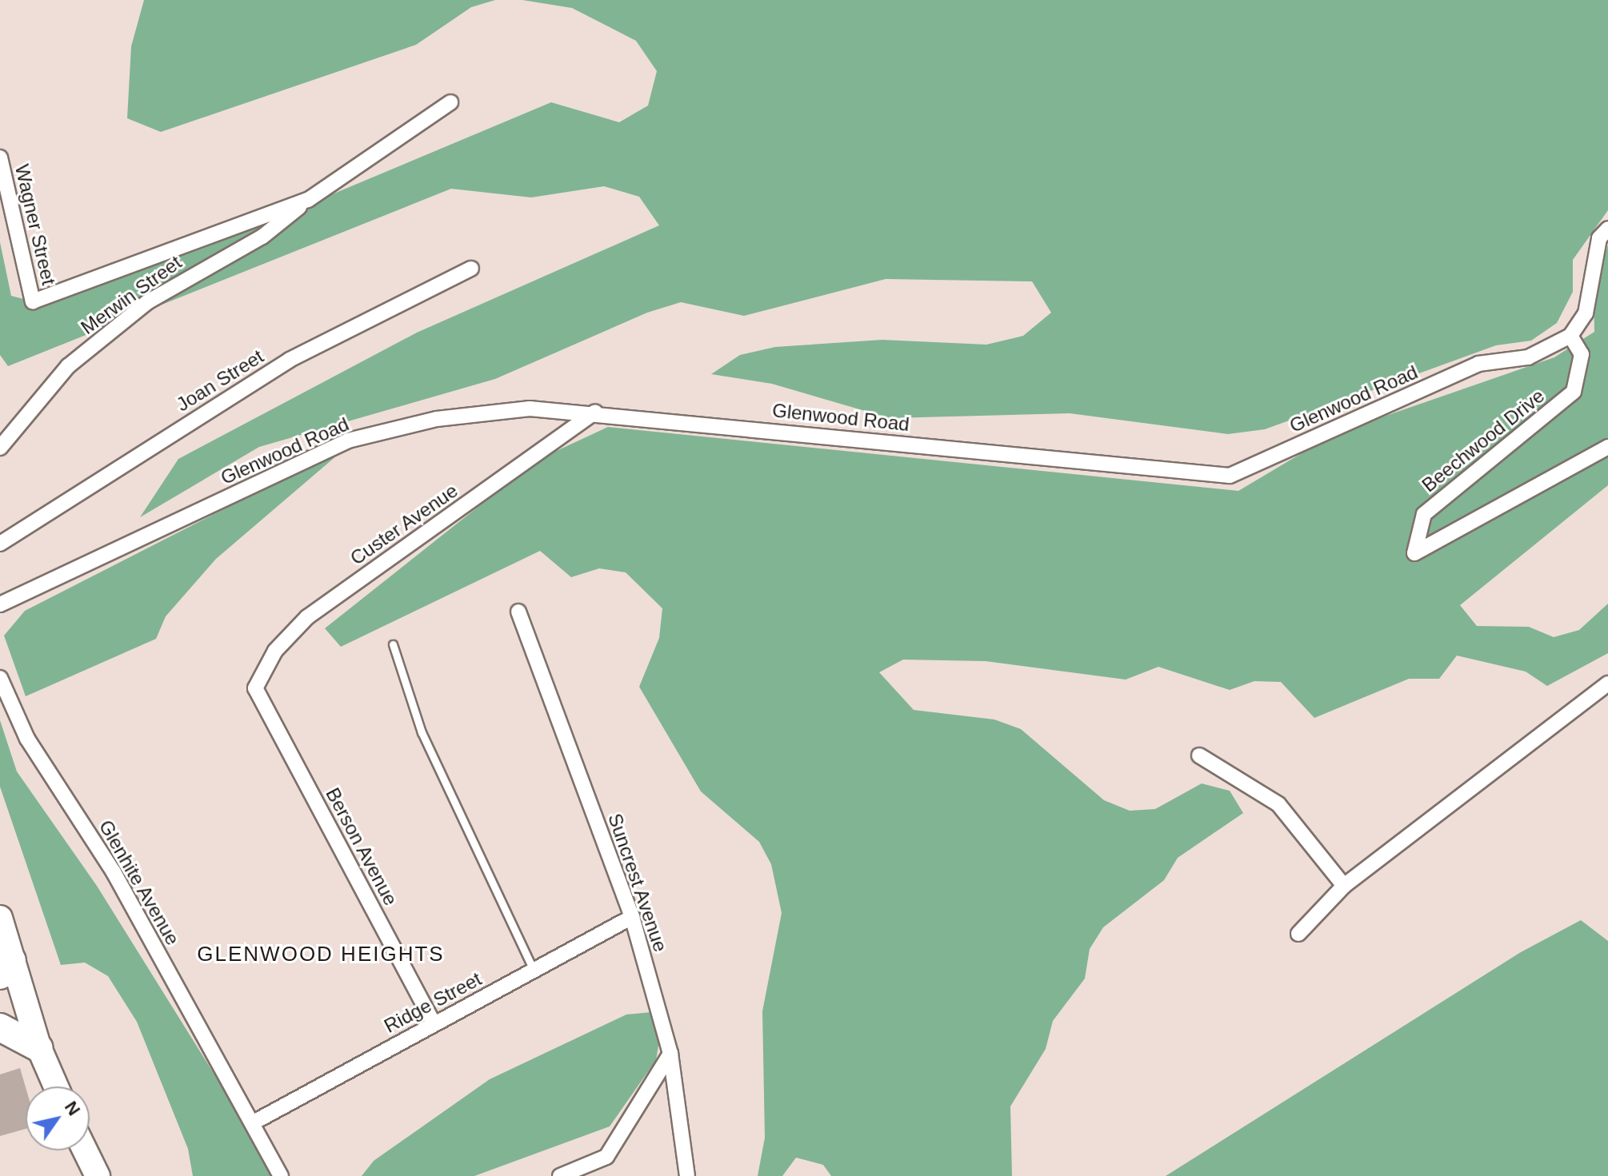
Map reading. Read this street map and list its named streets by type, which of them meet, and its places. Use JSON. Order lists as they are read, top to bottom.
{
  "streets": {
    "street": [
      "Wagner Street",
      "Merwin Street",
      "Joan Street",
      "Glenwood Road",
      "Beechwood Drive",
      "Custer Avenue",
      "Berson Avenue",
      "Glenhite Avenue",
      "Suncrest Avenue",
      "Ridge Street"
    ]
  },
  "crossings": [
    ["Wagner Street", "Merwin Street"],
    ["Glenwood Road", "Beechwood Drive"],
    ["Glenwood Road", "Custer Avenue"],
    ["Custer Avenue", "Berson Avenue"],
    ["Berson Avenue", "Ridge Street"],
    ["Glenhite Avenue", "Ridge Street"],
    ["Suncrest Avenue", "Ridge Street"]
  ],
  "districts": ["GLENWOOD HEIGHTS"],
  "north": "top right"
}
